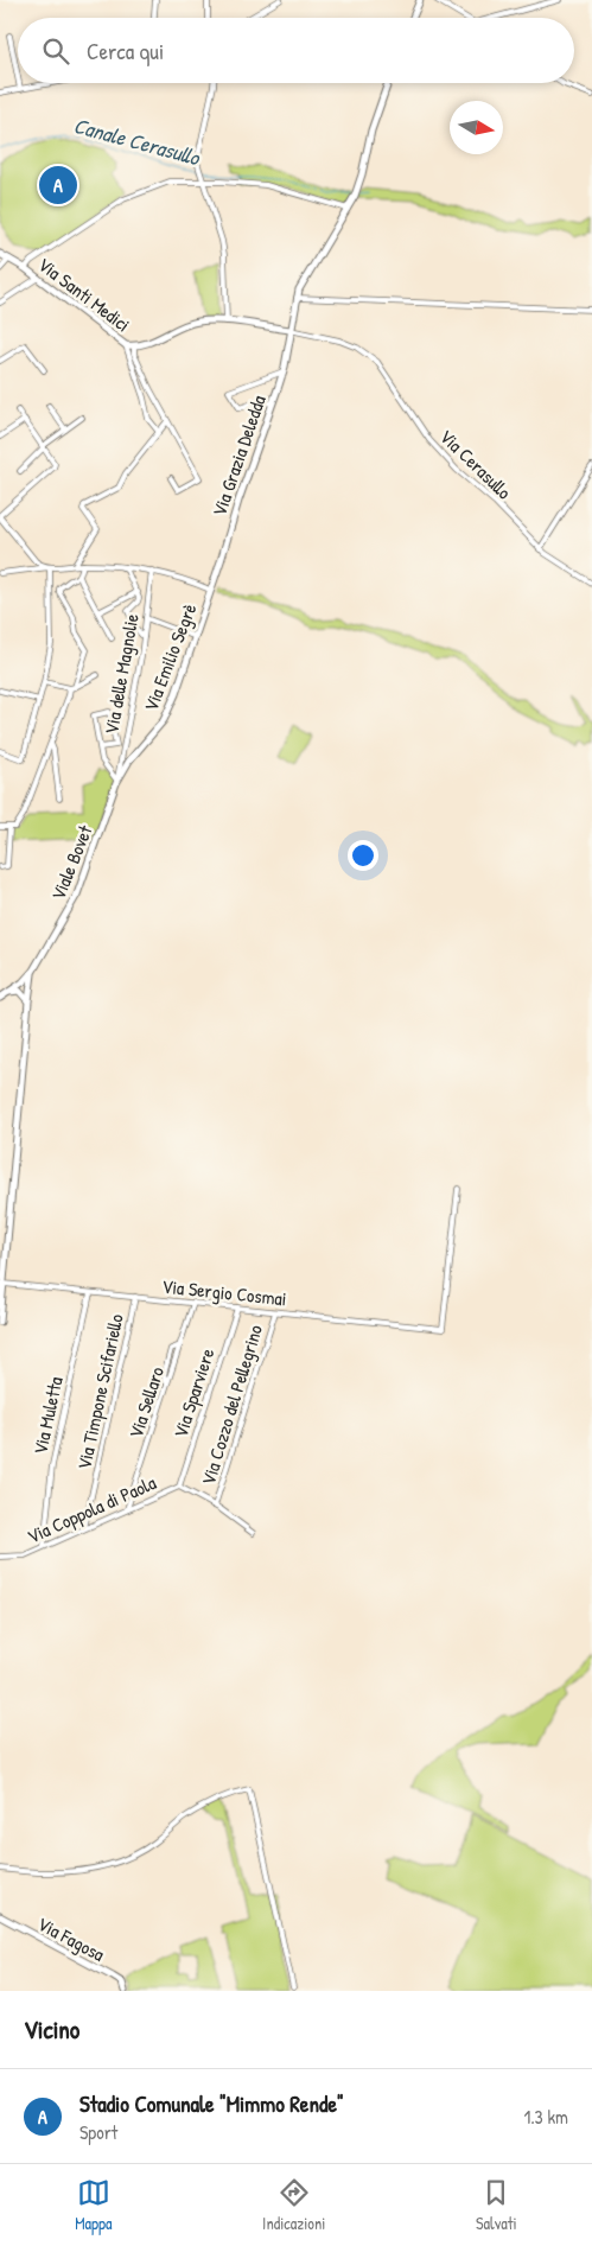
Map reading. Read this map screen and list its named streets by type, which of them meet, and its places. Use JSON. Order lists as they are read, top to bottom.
{
  "streets": {
    "street": [
      "Via Santi Medici",
      "Via Grazia Deledda",
      "Via Cerasullo",
      "Via Emilio Segrè",
      "Via delle Magnolie",
      "Viale Bovet",
      "Via Sergio Cosmai",
      "Via Timpone Scifariello",
      "Via Sparviere",
      "Via Sellaro",
      "Via Cozzo del Pellegrino",
      "Via Muletta",
      "Via Coppola di Paola",
      "Via Fagosa"
    ]
  },
  "crossings": [
    ["Via Santi Medici", "Via Grazia Deledda"],
    ["Via Santi Medici", "Via Cerasullo"],
    ["Via Grazia Deledda", "Via Cerasullo"],
    ["Via Grazia Deledda", "Via Emilio Segrè"],
    ["Via Emilio Segrè", "Viale Bovet"],
    ["Via delle Magnolie", "Viale Bovet"],
    ["Via Sergio Cosmai", "Via Timpone Scifariello"],
    ["Via Sergio Cosmai", "Via Sparviere"],
    ["Via Sergio Cosmai", "Via Sellaro"],
    ["Via Sergio Cosmai", "Via Cozzo del Pellegrino"],
    ["Via Sergio Cosmai", "Via Muletta"],
    ["Via Timpone Scifariello", "Via Coppola di Paola"],
    ["Via Sparviere", "Via Coppola di Paola"],
    ["Via Sellaro", "Via Coppola di Paola"],
    ["Via Cozzo del Pellegrino", "Via Coppola di Paola"],
    ["Via Muletta", "Via Coppola di Paola"]
  ],
  "water": ["Canale Cerasullo"],
  "north": "right",
  "page": {
    "search": "Cerca qui",
    "pins": "A",
    "heading": "Vicino",
    "list": [
      {
        "mark": "A",
        "name": "Stadio Comunale \"Mimmo Rende\"",
        "note": "Sport",
        "value": "1.3 km"
      }
    ],
    "nav": ["Mappa", "Indicazioni", "Salvati"]
  }
}
